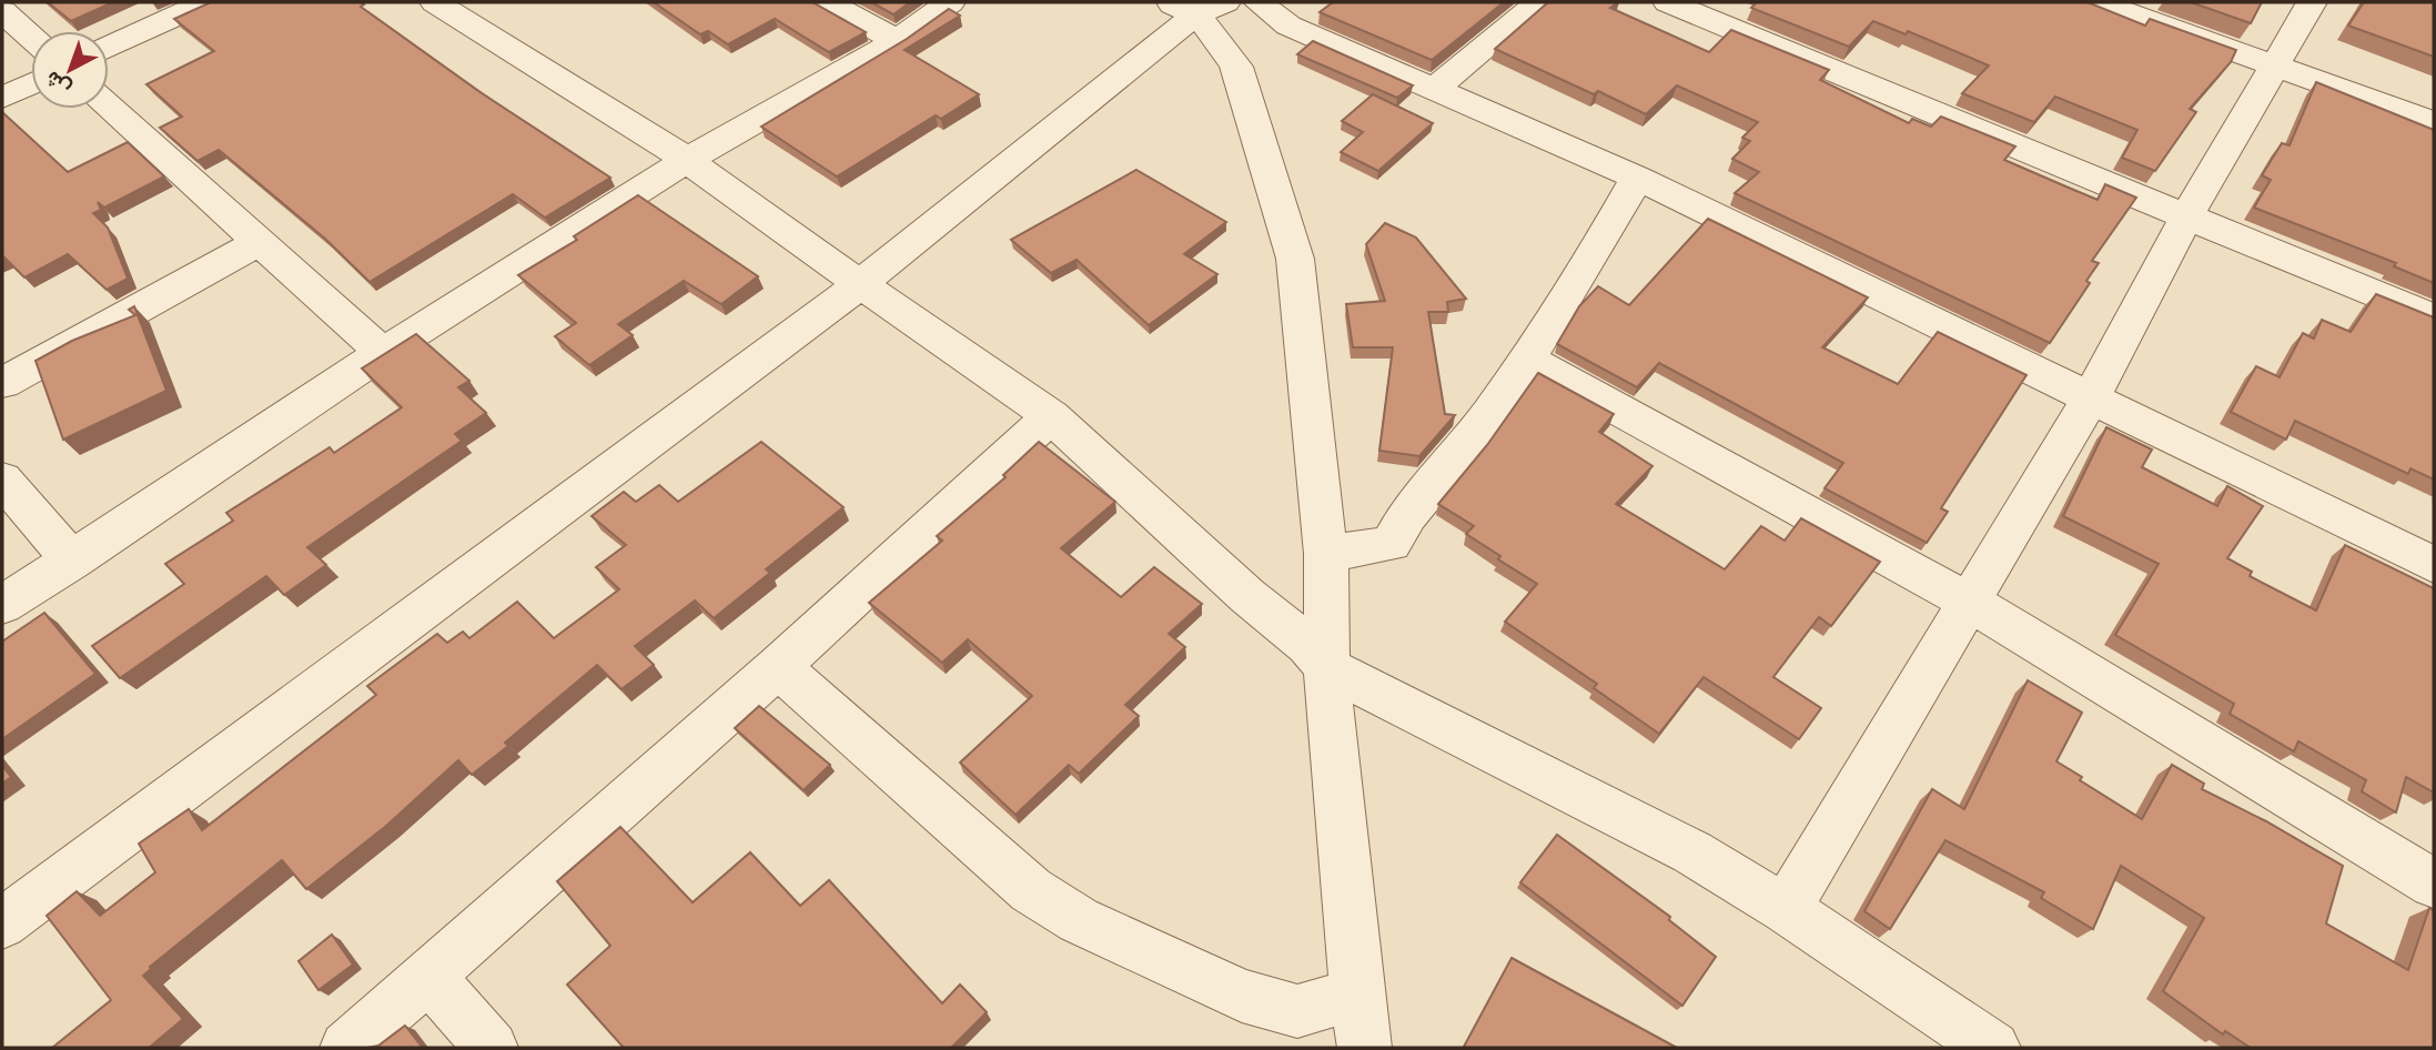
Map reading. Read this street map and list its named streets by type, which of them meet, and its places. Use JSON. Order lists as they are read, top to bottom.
{
  "north": "bottom left"
}
